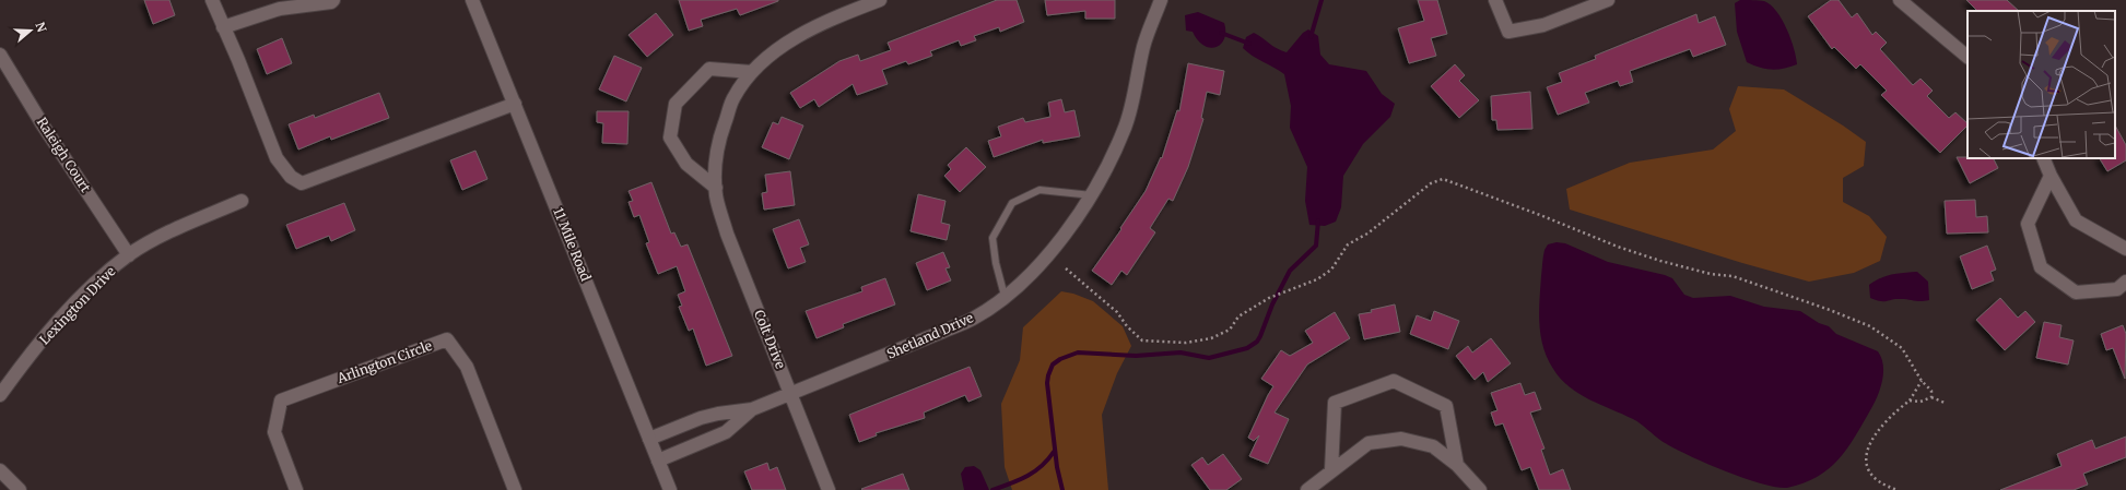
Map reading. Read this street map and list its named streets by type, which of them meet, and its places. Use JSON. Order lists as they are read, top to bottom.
{
  "streets": {
    "street": [
      "Raleigh Court",
      "11 Mile Road",
      "Lexington Drive",
      "Shetland Drive",
      "Colt Drive",
      "Arlington Circle"
    ]
  },
  "crossings": [
    ["Raleigh Court", "Lexington Drive"],
    ["11 Mile Road", "Shetland Drive"],
    ["Shetland Drive", "Colt Drive"]
  ],
  "north": "right"
}
